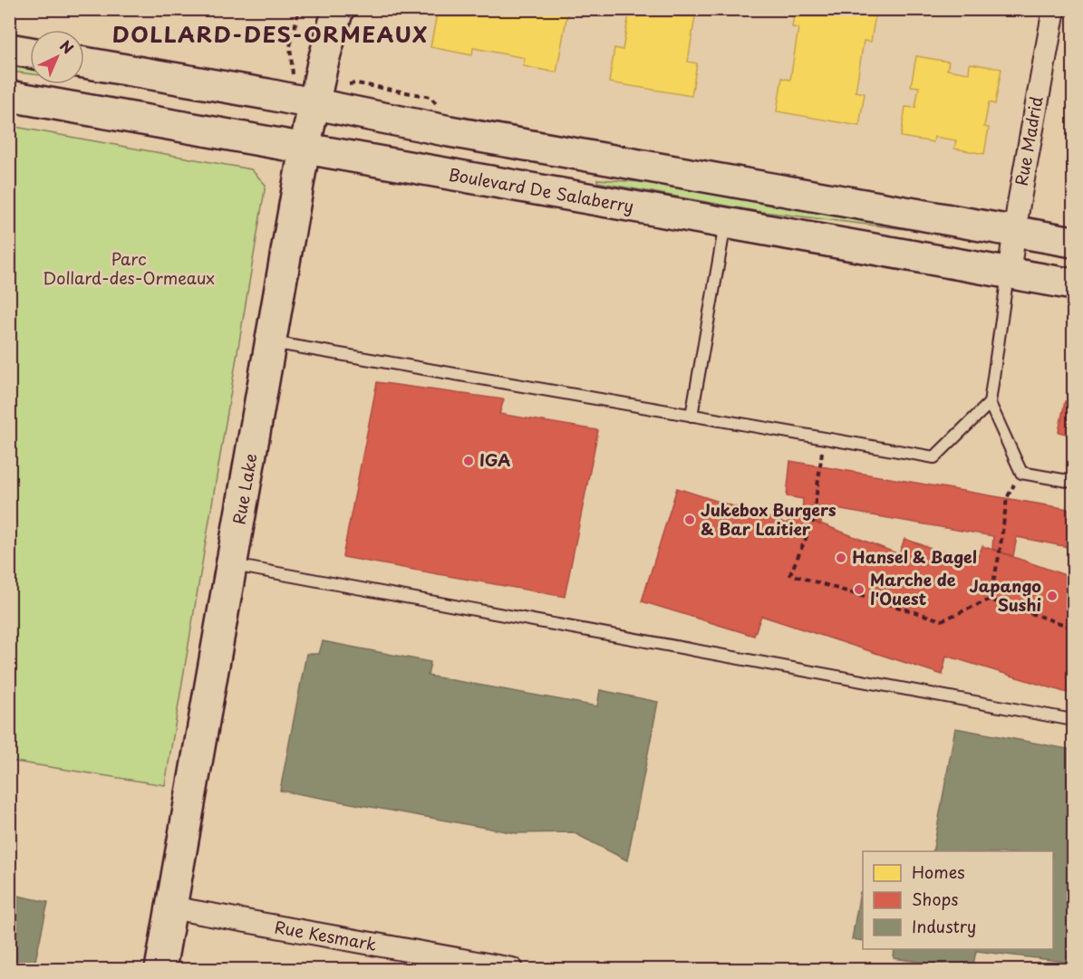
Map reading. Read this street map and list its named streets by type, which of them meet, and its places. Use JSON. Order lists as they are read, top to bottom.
{
  "streets": {
    "street": [
      "Rue Madrid",
      "Boulevard De Salaberry",
      "Rue Lake",
      "Rue Kesmark"
    ]
  },
  "crossings": [
    ["Rue Madrid", "Boulevard De Salaberry"],
    ["Boulevard De Salaberry", "Rue Lake"],
    ["Rue Lake", "Rue Kesmark"]
  ],
  "districts": ["DOLLARD-DES-ORMEAUX"],
  "parks": ["Parc Dollard-des-Ormeaux"],
  "places": [
    "IGA",
    "Jukebox Burgers & Bar Laitier",
    "Hansel & Bagel",
    "Marche de l'Ouest",
    "Japango Sushi"
  ],
  "legend": ["Homes", "Shops", "Industry"],
  "north": "top right"
}
